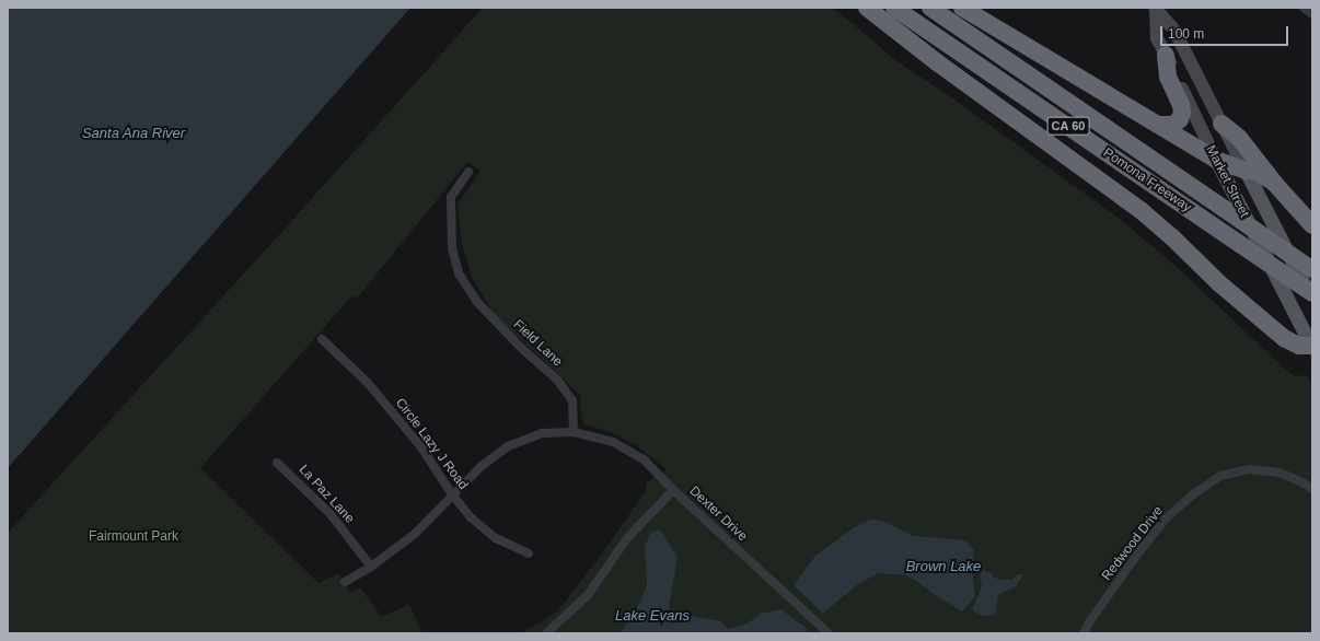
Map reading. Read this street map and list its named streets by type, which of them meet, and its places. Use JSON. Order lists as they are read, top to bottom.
{
  "streets": {
    "highway": ["CA 60", "Pomona Freeway"],
    "main road": ["Market Street"],
    "street": [
      "Field Lane",
      "Circle Lazy J Road",
      "La Paz Lane",
      "Dexter Drive",
      "Redwood Drive"
    ]
  },
  "water": ["Santa Ana River", "Brown Lake", "Lake Evans"],
  "parks": ["Fairmount Park"],
  "scale_bar": "100 m"
}
